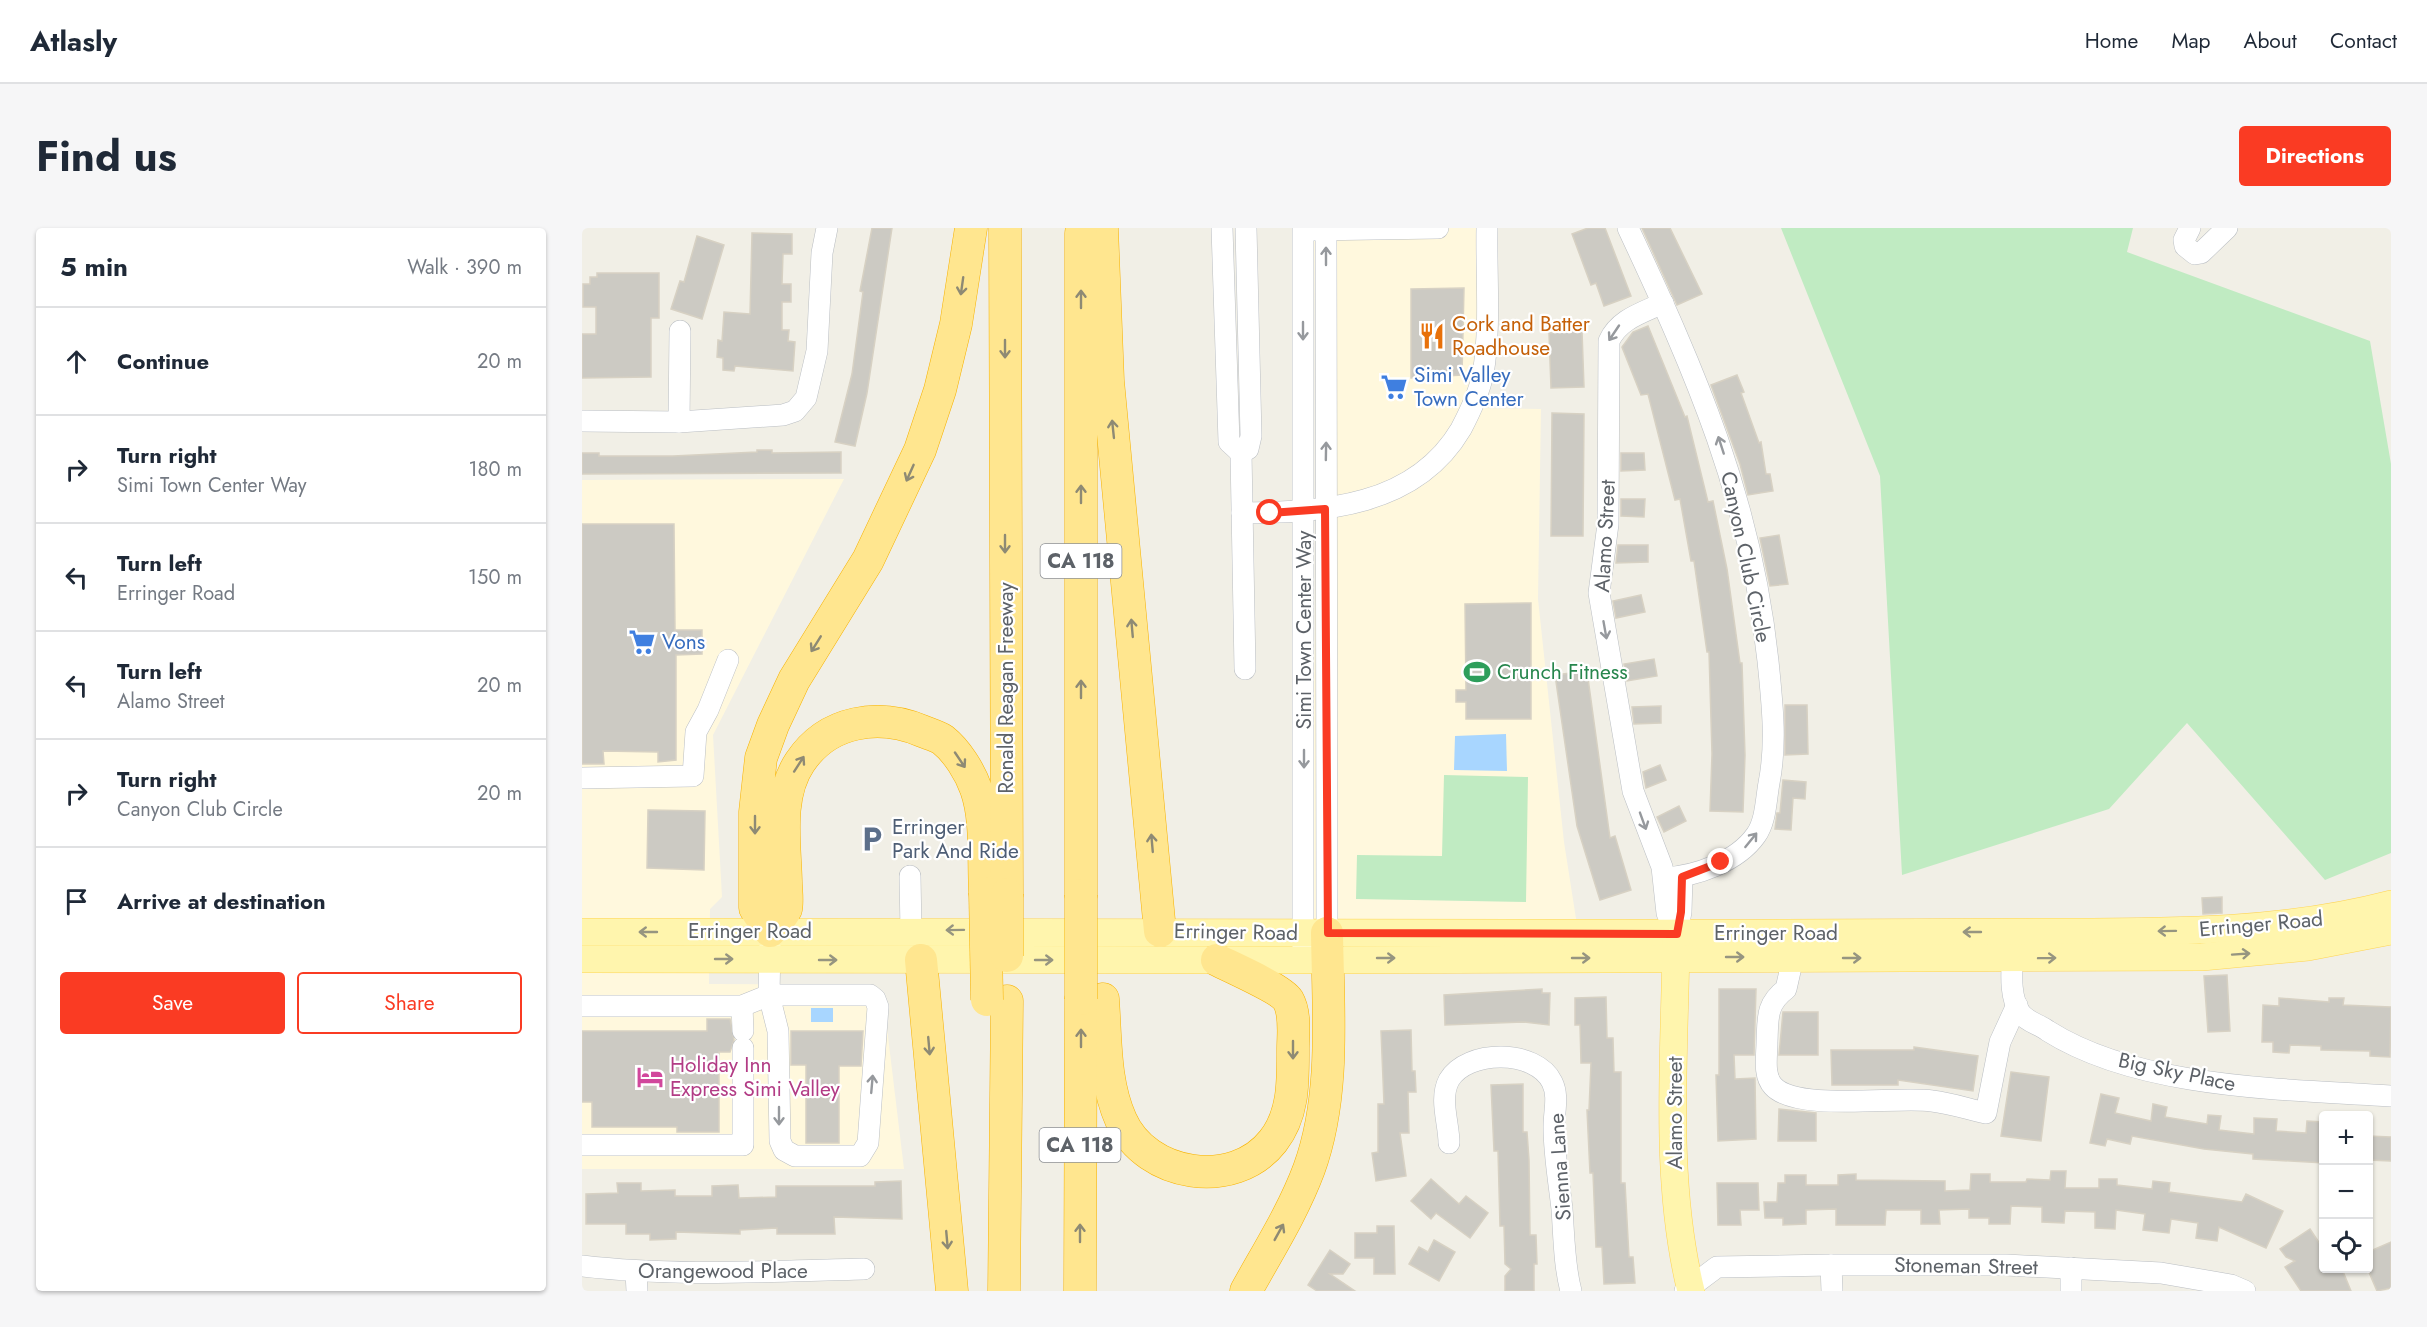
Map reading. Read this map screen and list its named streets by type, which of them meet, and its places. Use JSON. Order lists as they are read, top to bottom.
{
  "streets": {
    "highway": ["CA 118", "Ronald Reagan Freeway"],
    "main road": ["Alamo Street", "Erringer Road"],
    "street": [
      "Canyon Club Circle",
      "Simi Town Center Way",
      "Big Sky Place",
      "Sienna Lane",
      "Stoneman Street",
      "Orangewood Place"
    ]
  },
  "crossings": [
    ["Alamo Street", "Canyon Club Circle"],
    ["Alamo Street", "Erringer Road"],
    ["Alamo Street", "Stoneman Street"],
    ["Simi Town Center Way", "Erringer Road"]
  ],
  "one_way": ["Alamo Street", "Canyon Club Circle"],
  "places": {
    "restaurant": ["Cork and Batter Roadhouse"],
    "supermarket": ["Simi Valley Town Center", "Vons"],
    "sports": ["Crunch Fitness"],
    "parking": ["Erringer Park And Ride"],
    "hotel": ["Holiday Inn Express Simi Valley"]
  },
  "page": {
    "header": "Atlasly",
    "nav": [
      "Home",
      "Map",
      "About",
      "Contact"
    ],
    "title": "Find us",
    "buttons": [
      "Directions",
      ["Save", "Share"]
    ],
    "heading": ["5 min", "Walk · 390 m"],
    "list": [
      ["Continue", "20 m"],
      ["Turn right", "Simi Town Center Way", "180 m"],
      ["Turn left", "Erringer Road", "150 m"],
      ["Turn left", "Alamo Street", "20 m"],
      ["Turn right", "Canyon Club Circle", "20 m"],
      "Arrive at destination"
    ],
    "map_buttons": ["+", "−"]
  }
}
